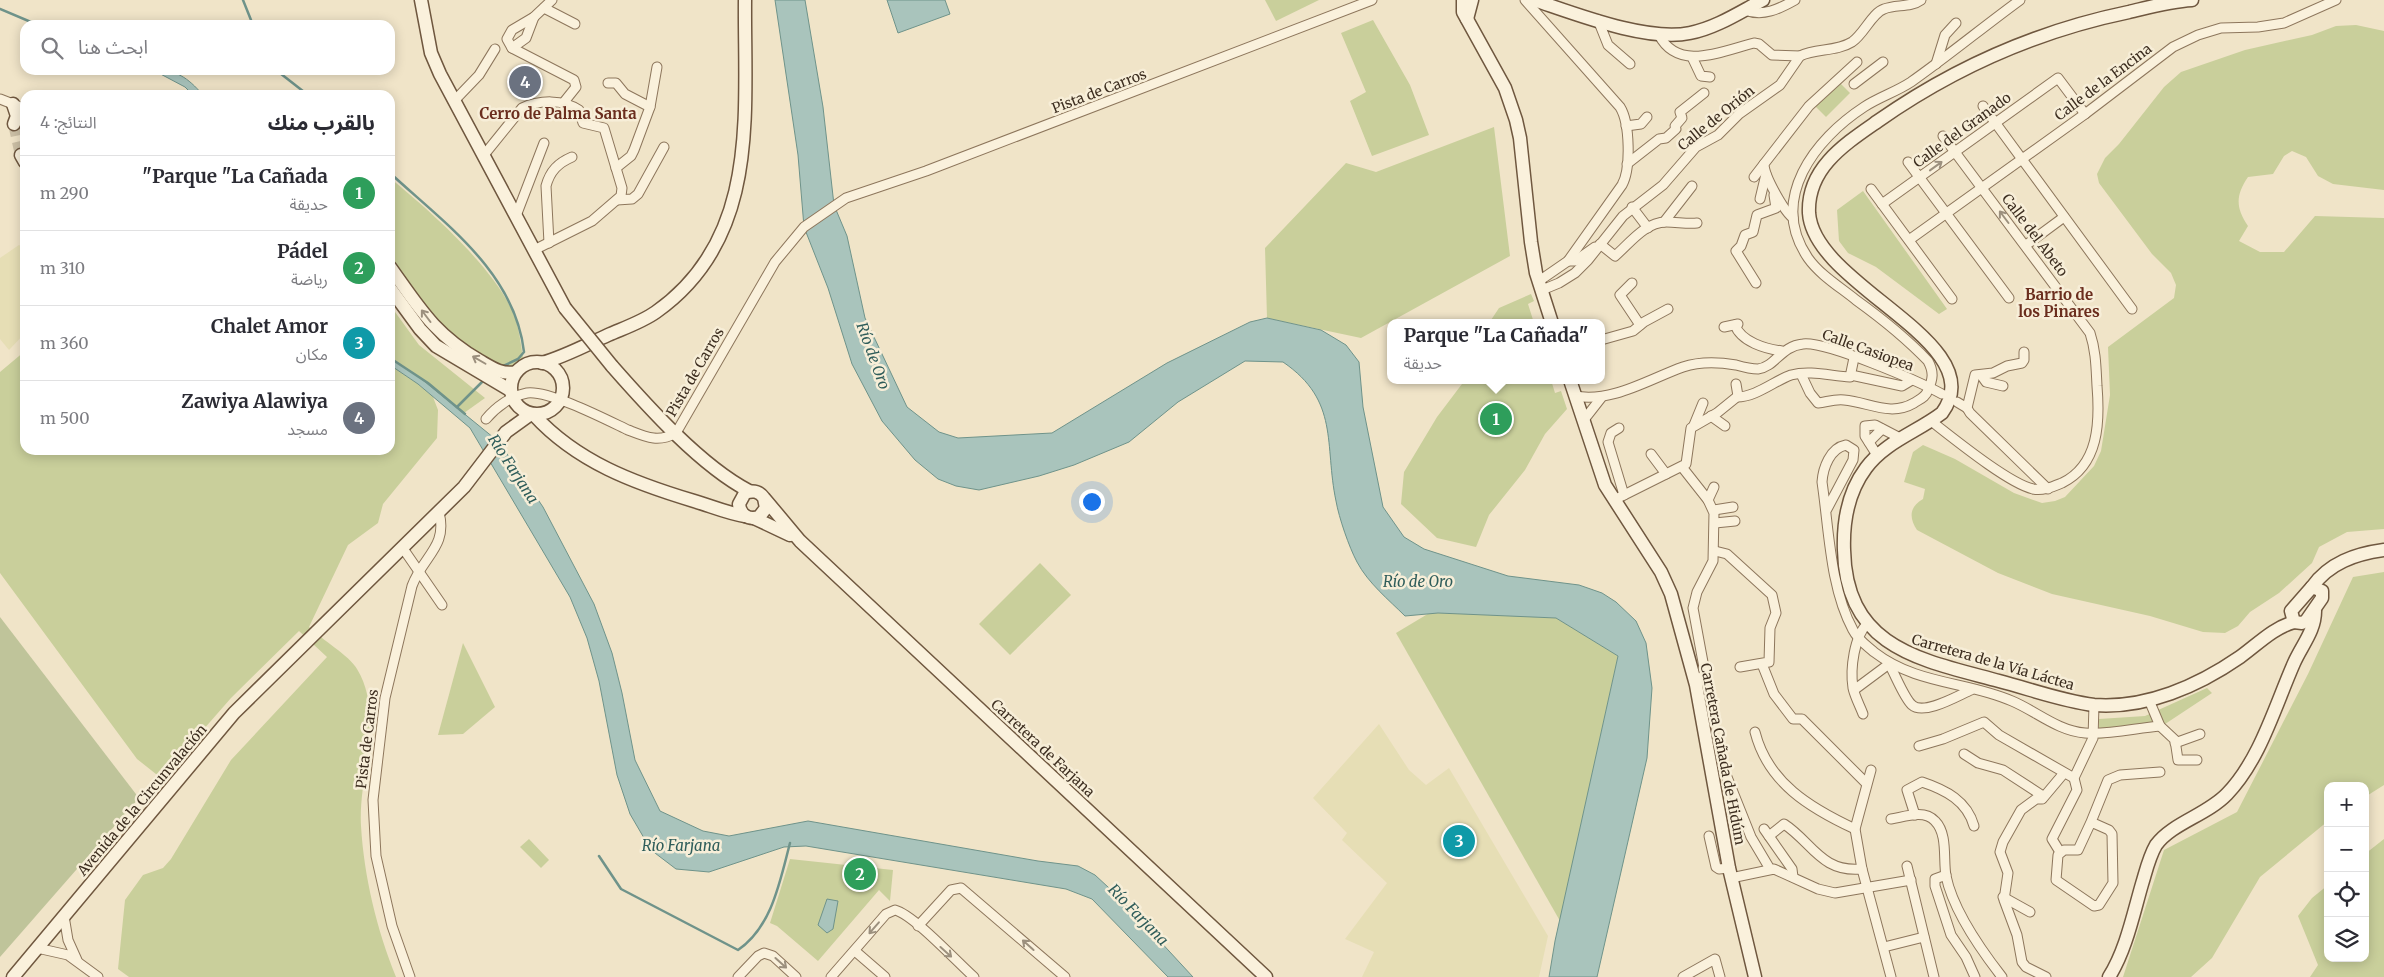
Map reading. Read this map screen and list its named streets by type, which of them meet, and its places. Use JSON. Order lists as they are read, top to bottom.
{
  "streets": {
    "street": [
      "Calle de la Encina",
      "Pista de Carros",
      "Calle de Orión",
      "Calle del Granado",
      "Calle del Abeto",
      "Calle Casiopea",
      "Carretera de la Vía Láctea",
      "Carretera de Farjana",
      "Carretera Cañada de Hidúm",
      "Avenida de la Circunvalación"
    ]
  },
  "crossings": [
    ["Calle de la Encina", "Calle del Granado"],
    ["Calle de la Encina", "Calle del Abeto"],
    ["Pista de Carros", "Carretera de Farjana"],
    ["Pista de Carros", "Avenida de la Circunvalación"],
    ["Calle del Granado", "Calle del Abeto"],
    ["Calle Casiopea", "Carretera Cañada de Hidúm"]
  ],
  "districts": ["Cerro de Palma Santa", "Barrio de los Pinares"],
  "water": ["Río de Oro", "Río Farjana"],
  "page": {
    "search": "ابحث هنا",
    "pins": [
      "4",
      "1",
      "3",
      "2"
    ],
    "heading": ["بالقرب منك", "النتائج: 4"],
    "list": [
      {
        "mark": "1",
        "name": "Parque \"La Cañada\"",
        "note": "حديقة",
        "value": "290 m"
      },
      {
        "mark": "2",
        "name": "Pádel",
        "note": "رياضة",
        "value": "310 m"
      },
      {
        "mark": "3",
        "name": "Chalet Amor",
        "note": "مكان",
        "value": "360 m"
      },
      {
        "mark": "4",
        "name": "Zawiya Alawiya",
        "note": "مسجد",
        "value": "500 m"
      }
    ],
    "popup": ["Parque \"La Cañada\"", "حديقة"],
    "map_buttons": ["+", "−"]
  }
}
